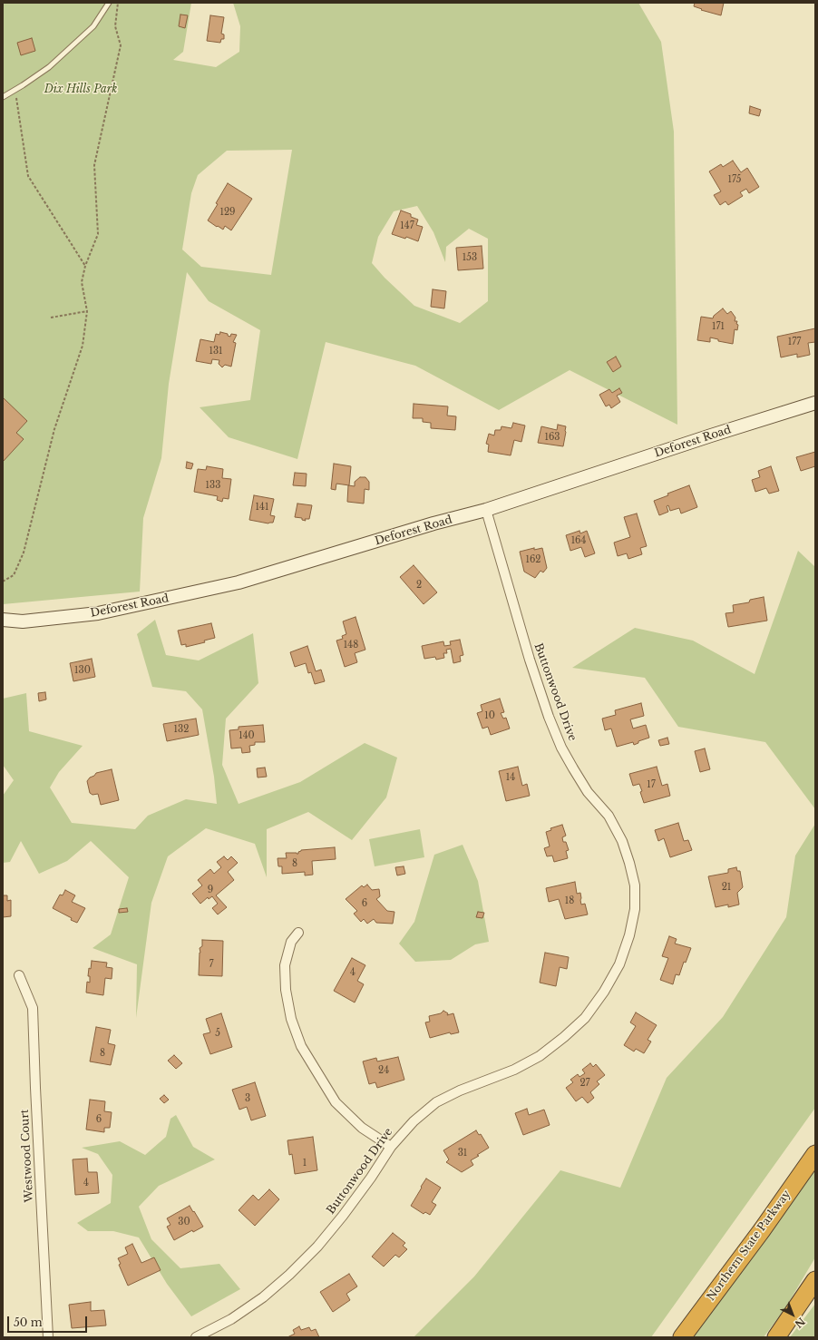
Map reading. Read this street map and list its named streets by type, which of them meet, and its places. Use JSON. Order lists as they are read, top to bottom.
{
  "streets": {
    "highway": ["Northern State Parkway"],
    "street": ["Deforest Road", "Buttonwood Drive", "Westwood Court"]
  },
  "crossings": [
    ["Deforest Road", "Buttonwood Drive"]
  ],
  "parks": ["Dix Hills Park"],
  "house_numbers": [
    "175",
    "129",
    "147",
    "153",
    "171",
    "177",
    "131",
    "163",
    "133",
    "141",
    "164",
    "162",
    "2",
    "148",
    "130",
    "10",
    "132",
    "140",
    "14",
    "17",
    "8",
    "21",
    "9",
    "18",
    "6",
    "7",
    "4",
    "5",
    "8",
    "24",
    "27",
    "3",
    "6",
    "31",
    "1",
    "4",
    "30"
  ],
  "scale_bar": "50 m",
  "north": "bottom right"
}
